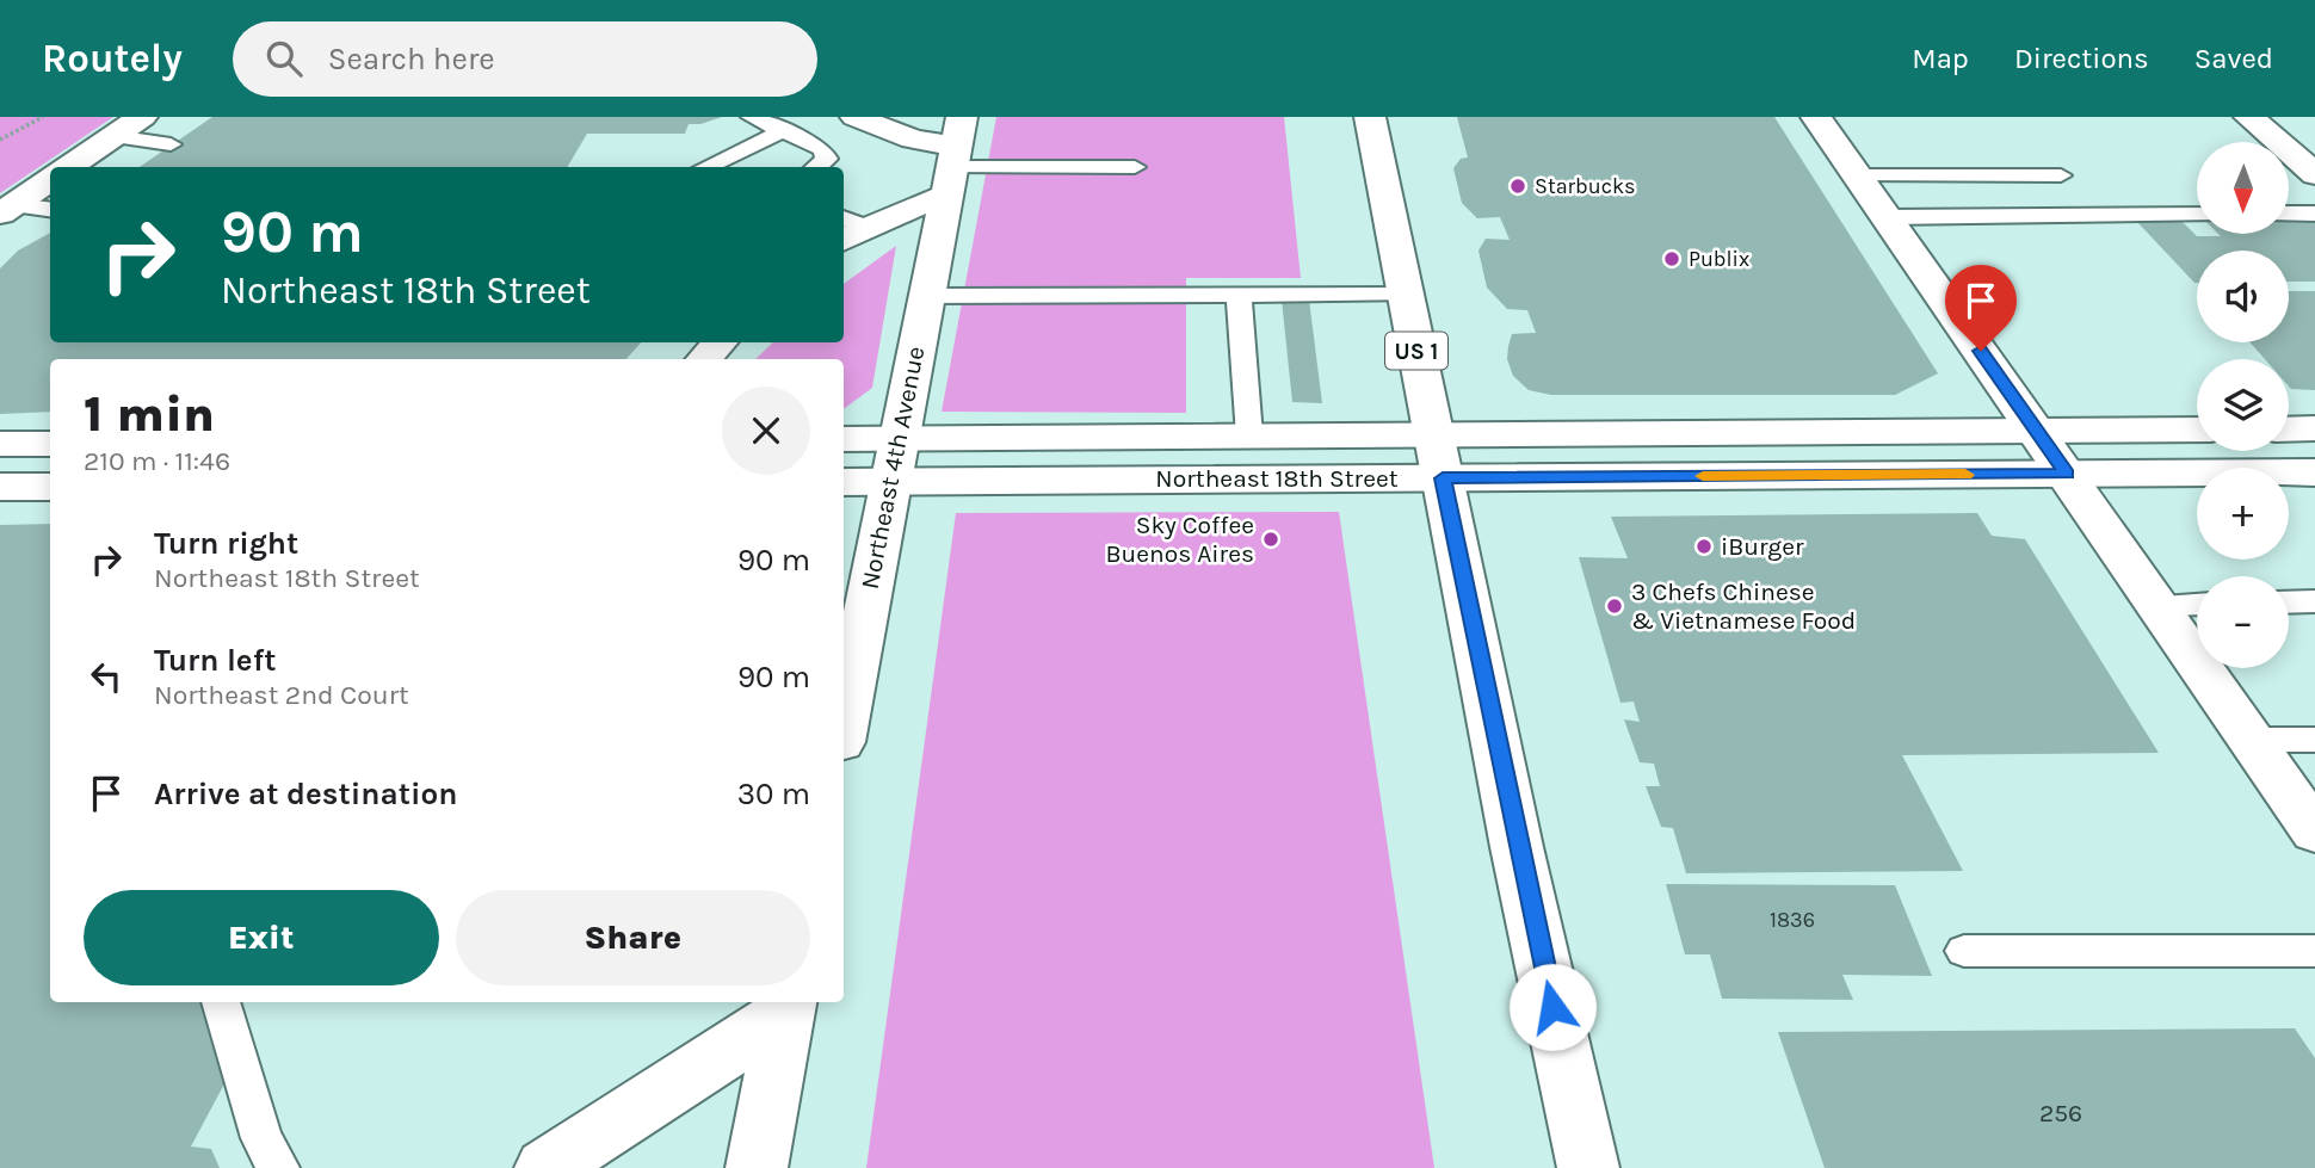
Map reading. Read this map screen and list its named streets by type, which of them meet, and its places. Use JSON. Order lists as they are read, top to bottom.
{
  "streets": {
    "street": ["US 1", "Northeast 4th Avenue", "Northeast 18th Street"]
  },
  "crossings": [
    ["US 1", "Northeast 18th Street"],
    ["Northeast 4th Avenue", "Northeast 18th Street"]
  ],
  "places": [
    "Starbucks",
    "Publix",
    "Sky Coffee Buenos Aires",
    "iBurger",
    "3 Chefs Chinese & Vietnamese Food"
  ],
  "house_numbers": ["1836", "256"],
  "north": "bottom",
  "page": {
    "header": "Routely",
    "search": "Search here",
    "nav": ["Map", "Directions", "Saved"],
    "map_buttons": ["+", "−"],
    "turn": ["90 m", "Northeast 18th Street"],
    "heading": ["1 min", "210 m · 11:46"],
    "list": [
      {
        "name": "Turn right",
        "note": "Northeast 18th Street",
        "value": "90 m"
      },
      {
        "name": "Turn left",
        "note": "Northeast 2nd Court",
        "value": "90 m"
      },
      {
        "name": "Arrive at destination",
        "value": "30 m"
      }
    ],
    "buttons": ["Exit", "Share"]
  }
}
